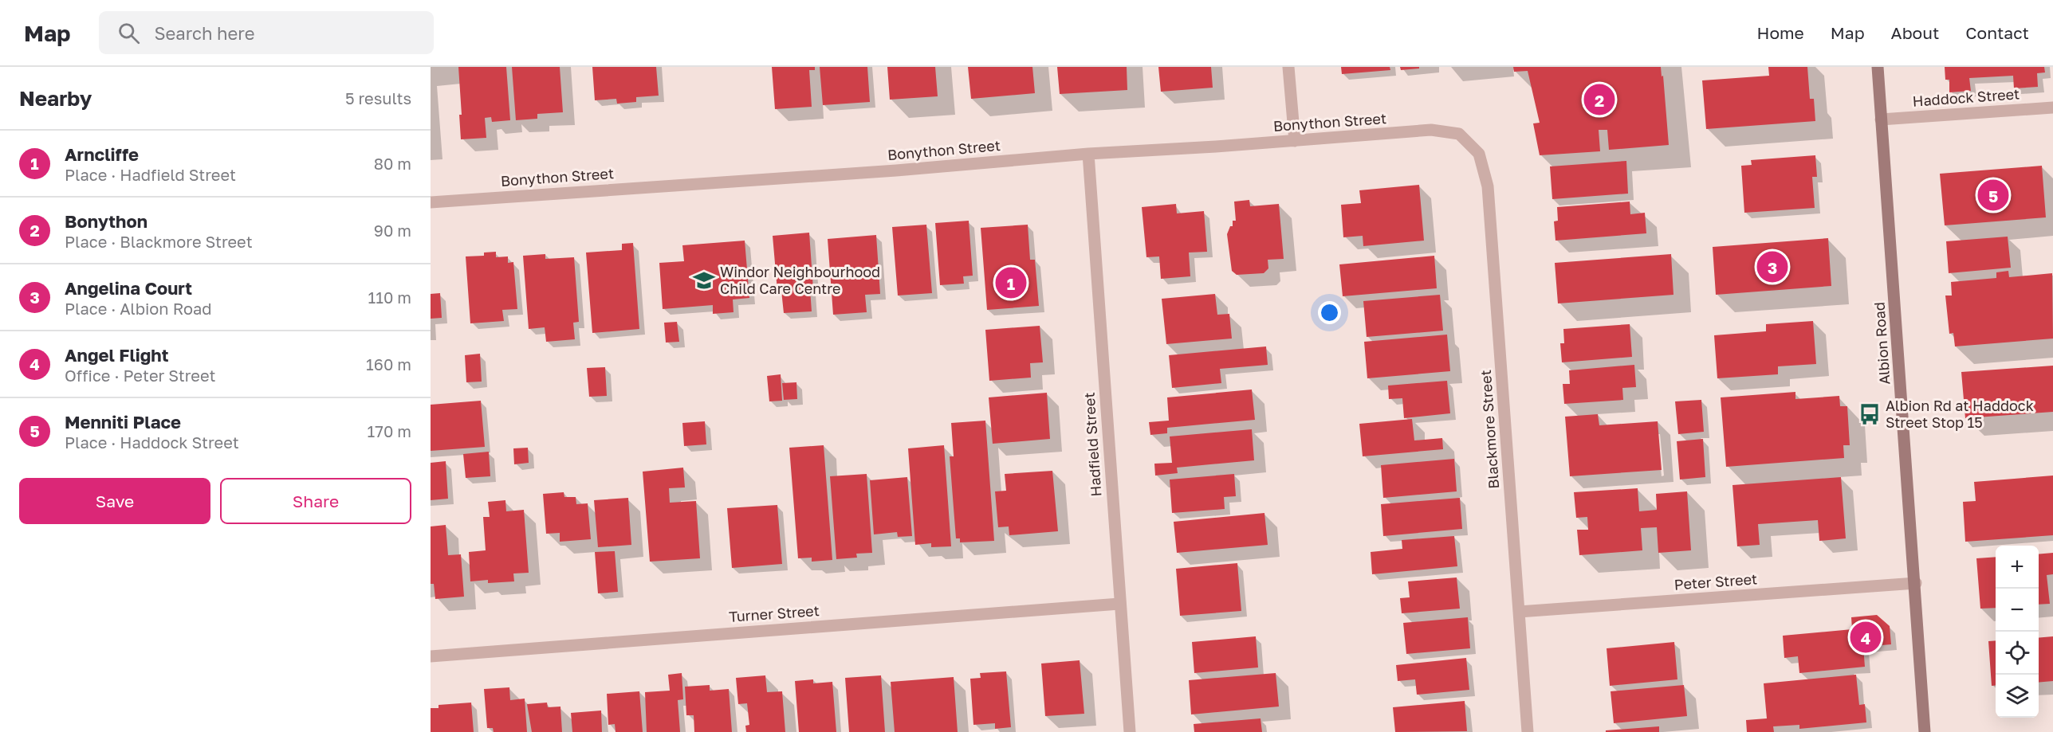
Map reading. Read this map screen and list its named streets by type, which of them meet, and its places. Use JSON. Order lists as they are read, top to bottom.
{
  "streets": {
    "main road": ["Albion Road"],
    "street": [
      "Haddock Street",
      "Bonython Street",
      "Blackmore Street",
      "Hadfield Street",
      "Peter Street",
      "Turner Street"
    ]
  },
  "crossings": [
    ["Haddock Street", "Albion Road"],
    ["Bonython Street", "Blackmore Street"],
    ["Bonython Street", "Hadfield Street"],
    ["Albion Road", "Peter Street"],
    ["Blackmore Street", "Peter Street"],
    ["Hadfield Street", "Turner Street"]
  ],
  "places": {
    "school or university": ["Windor Neighbourhood Child Care Centre"],
    "bus stop": ["Albion Rd at Haddock Street Stop 15"]
  },
  "page": {
    "header": "Map",
    "search": "Search here",
    "nav": [
      "Home",
      "Map",
      "About",
      "Contact"
    ],
    "heading": ["Nearby", "5 results"],
    "pins": [
      "2",
      "5",
      "3",
      "1",
      "4"
    ],
    "list": [
      {
        "mark": "1",
        "name": "Arncliffe",
        "note": "Place · Hadfield Street",
        "value": "80 m"
      },
      {
        "mark": "2",
        "name": "Bonython",
        "note": "Place · Blackmore Street",
        "value": "90 m"
      },
      {
        "mark": "3",
        "name": "Angelina Court",
        "note": "Place · Albion Road",
        "value": "110 m"
      },
      {
        "mark": "4",
        "name": "Angel Flight",
        "note": "Office · Peter Street",
        "value": "160 m"
      },
      {
        "mark": "5",
        "name": "Menniti Place",
        "note": "Place · Haddock Street",
        "value": "170 m"
      }
    ],
    "buttons": ["Save", "Share"],
    "map_buttons": ["+", "−"]
  }
}
